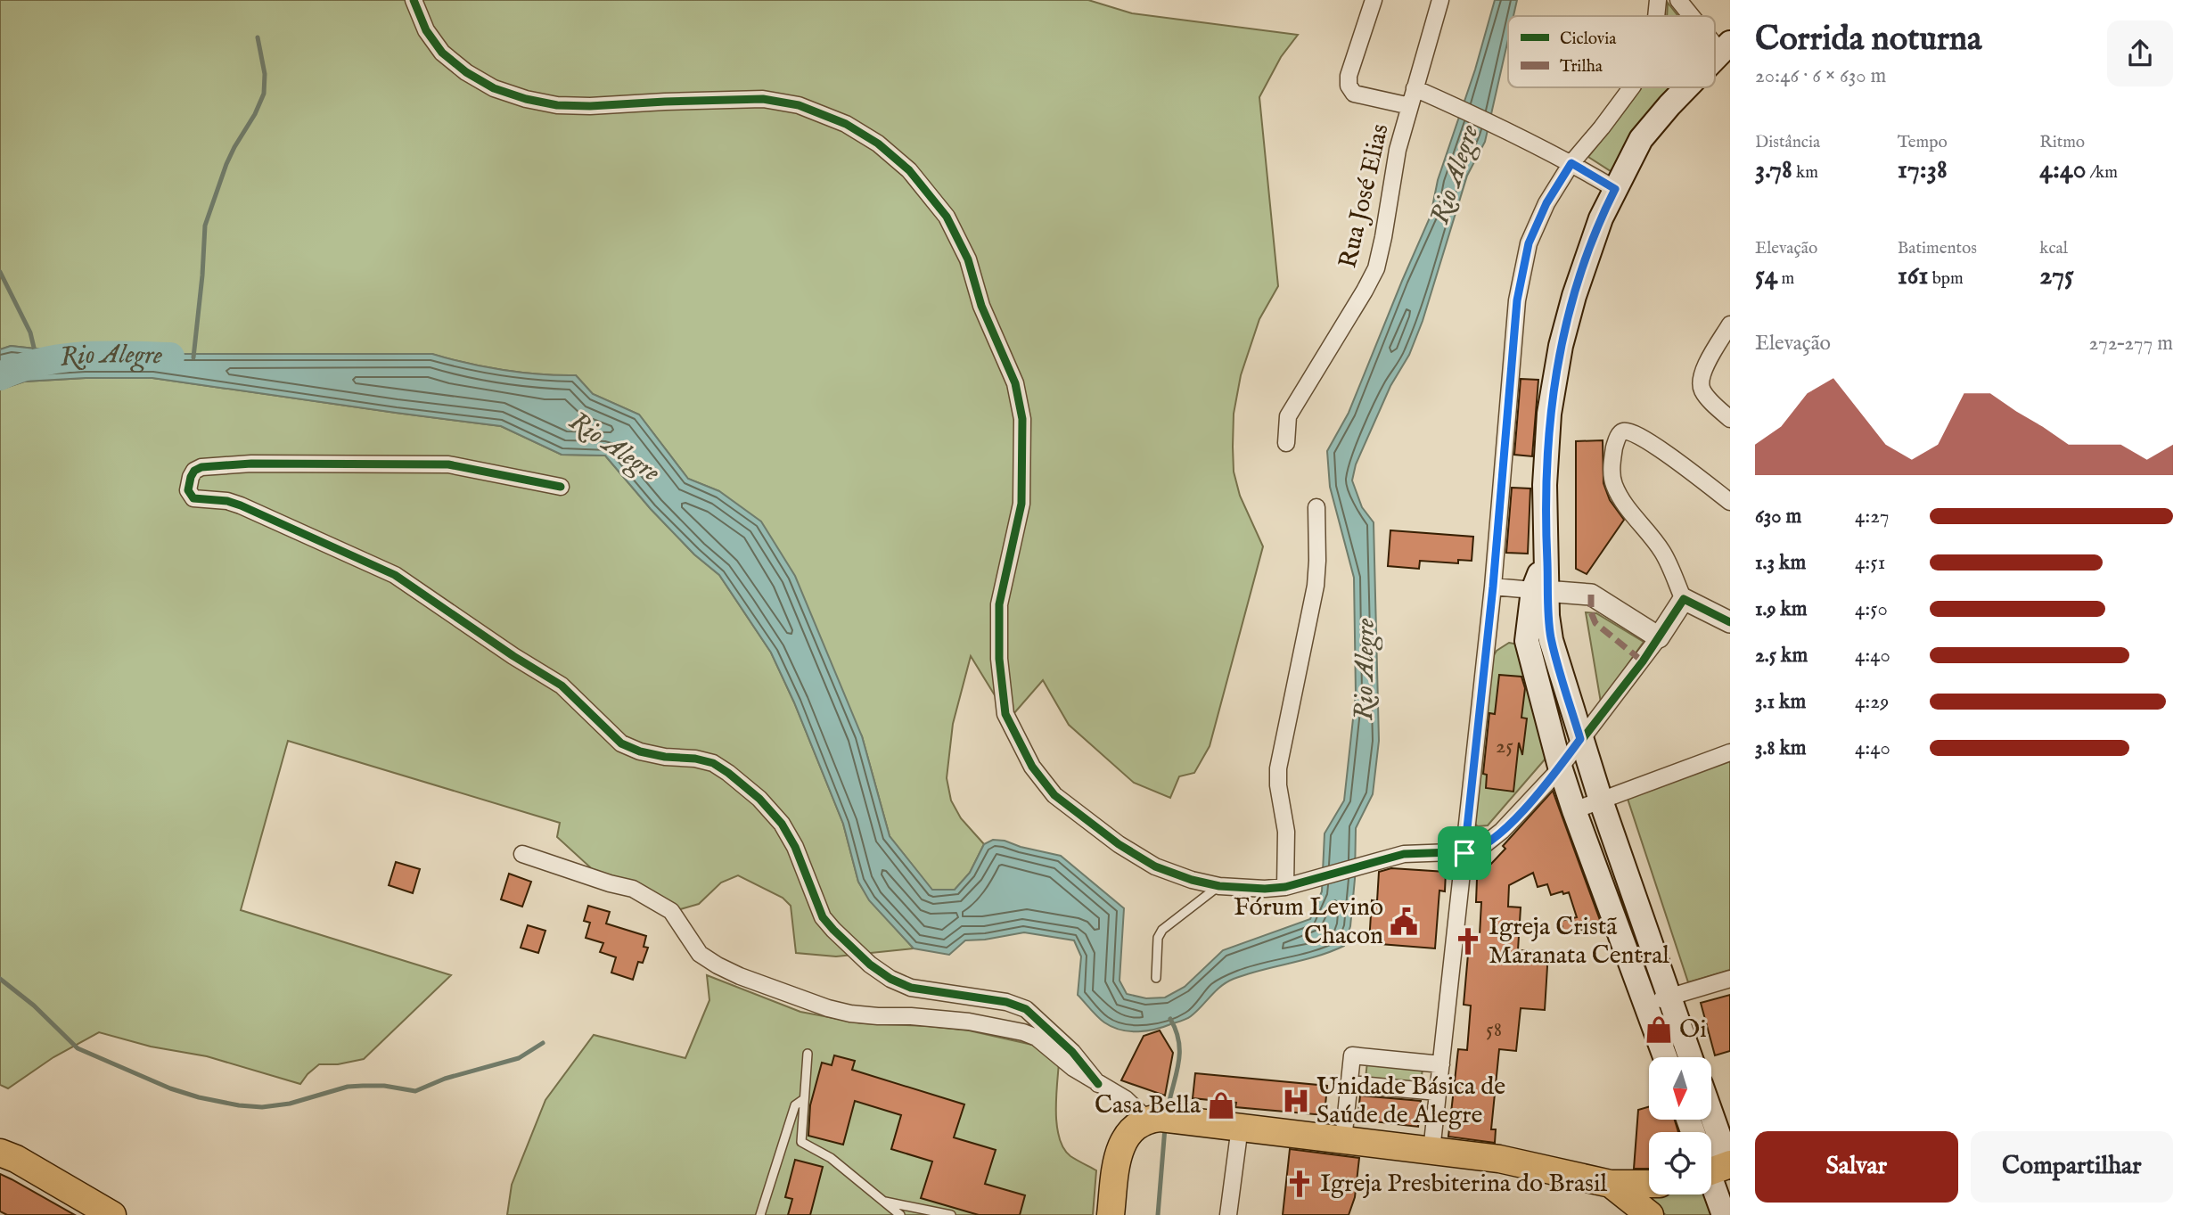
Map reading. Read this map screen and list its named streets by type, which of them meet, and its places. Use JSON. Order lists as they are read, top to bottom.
{
  "streets": {
    "street": ["Rua José Elias"]
  },
  "water": ["Rio Alegre"],
  "places": {
    "public building": ["Fórum Levino Chacon"],
    "church": ["Igreja Cristã Maranata Central", "Igreja Presbiterina do Brasil"],
    "shop": ["Oi", "Casa Bella"],
    "hospital": ["Unidade Básica de Saúde de Alegre"]
  },
  "house_numbers": ["25", "58"],
  "legend": ["Ciclovia", "Trilha"],
  "north": "bottom",
  "page": {
    "heading": ["Corrida noturna", "20:46 · 6 × 630 m"],
    "stats": [
      ["Distância", "3.78 km"],
      ["Tempo", "17:38"],
      ["Ritmo", "4:40 /km"],
      ["Elevação", "54 m"],
      ["Batimentos", "161 bpm"],
      ["kcal", "275"]
    ],
    "chart": ["Elevação", "272–277 m"],
    "list": [
      {
        "name": "630 m",
        "note": "4:27"
      },
      {
        "name": "1.3 km",
        "note": "4:51"
      },
      {
        "name": "1.9 km",
        "note": "4:50"
      },
      {
        "name": "2.5 km",
        "note": "4:40"
      },
      {
        "name": "3.1 km",
        "note": "4:29"
      },
      {
        "name": "3.8 km",
        "note": "4:40"
      }
    ],
    "buttons": ["Salvar", "Compartilhar"]
  }
}
